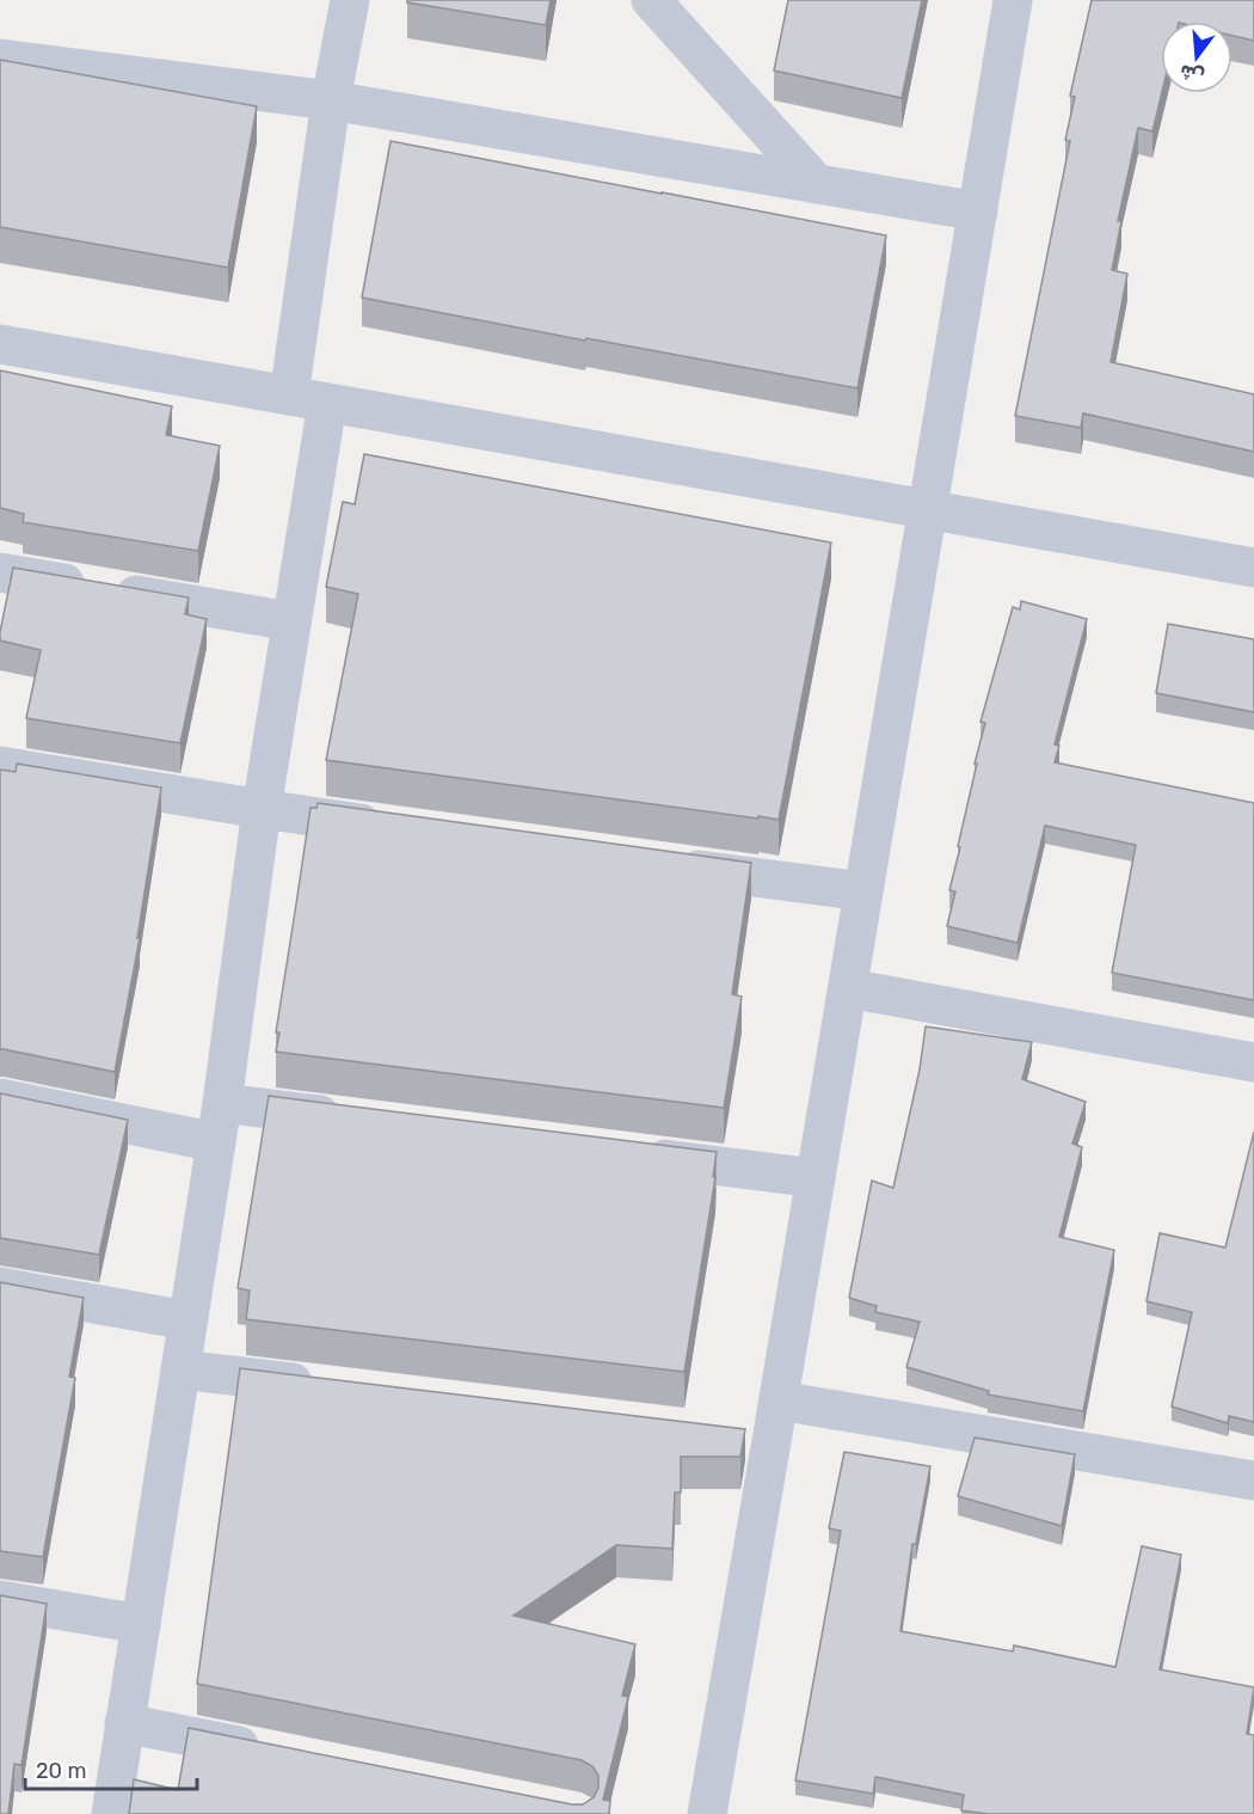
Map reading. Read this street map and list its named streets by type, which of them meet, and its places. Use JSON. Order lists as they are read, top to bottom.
{
  "scale_bar": "20 m",
  "north": "bottom"
}
